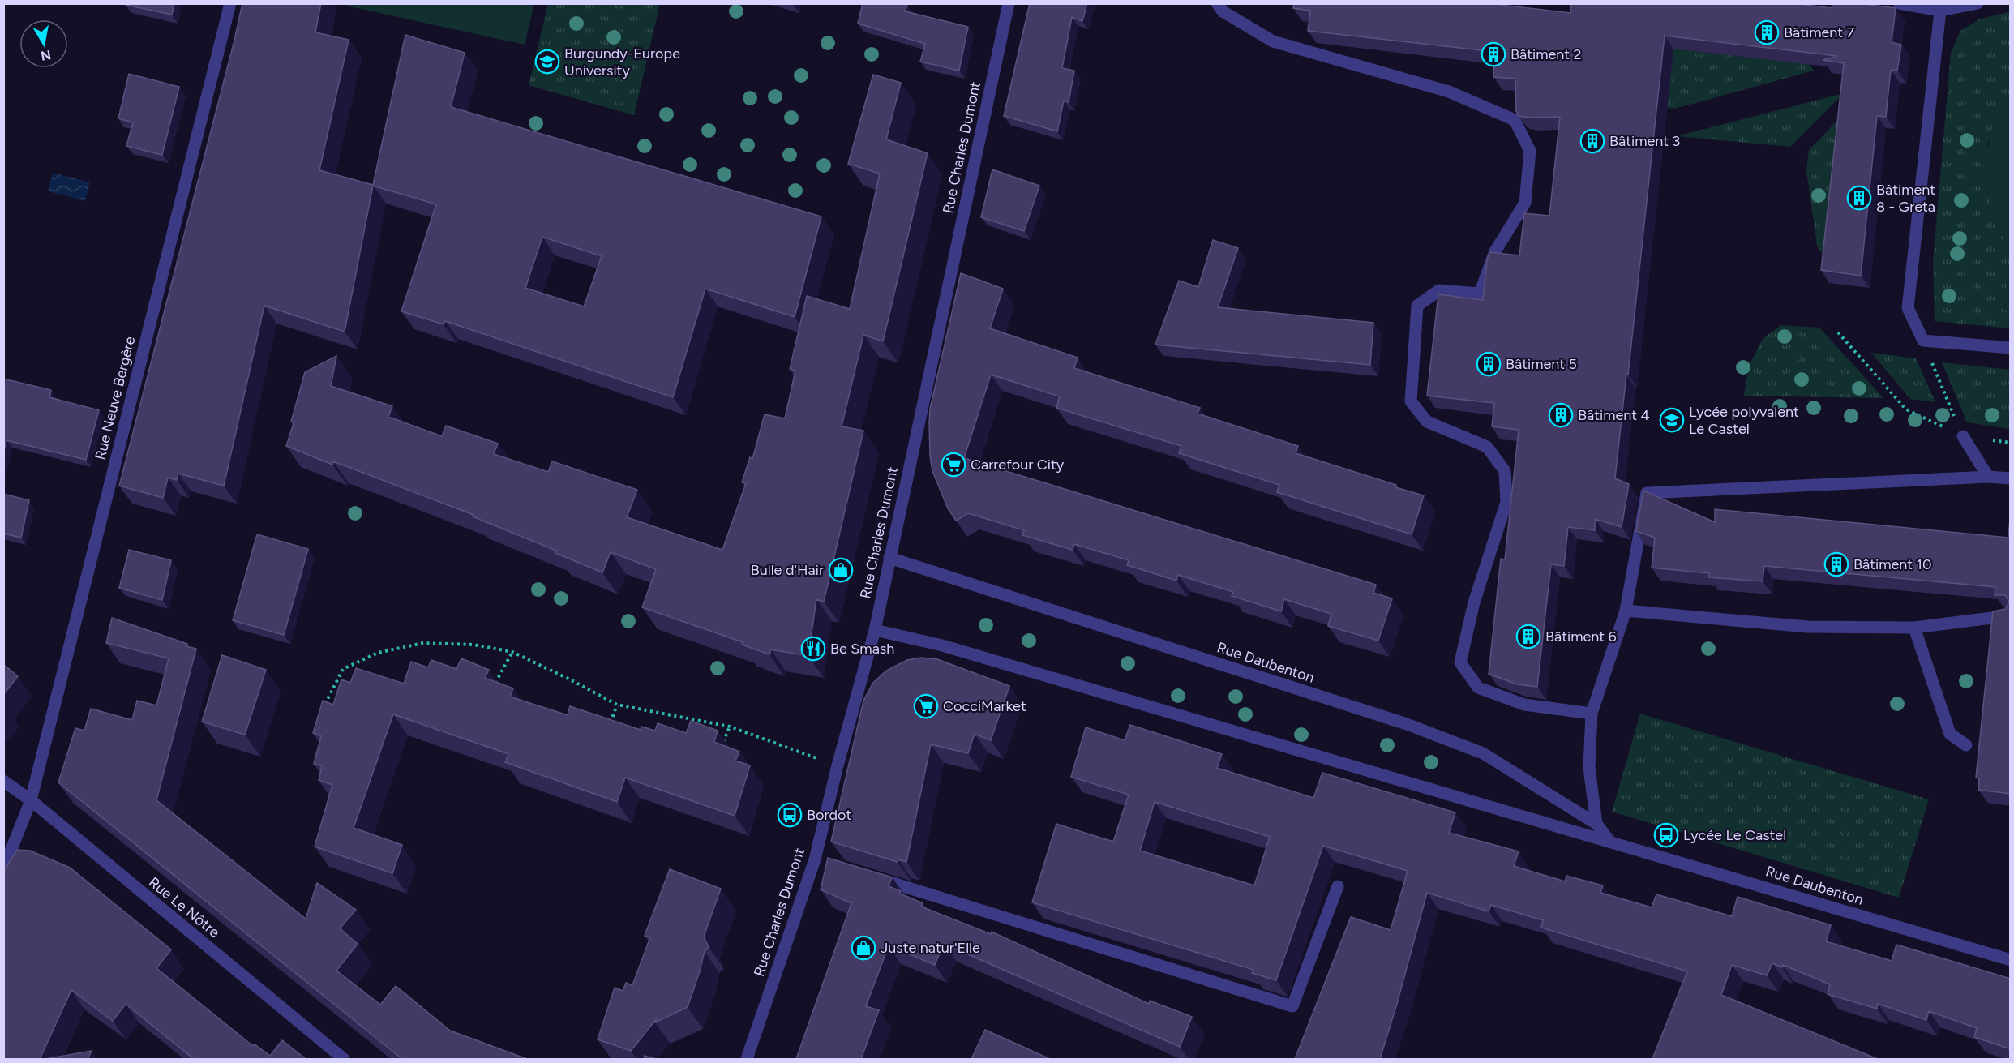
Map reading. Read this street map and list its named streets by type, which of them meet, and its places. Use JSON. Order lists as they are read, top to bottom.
{
  "streets": {
    "street": [
      "Rue Charles Dumont",
      "Rue Neuve Bergère",
      "Rue Daubenton",
      "Rue Le Nôtre"
    ]
  },
  "crossings": [
    ["Rue Charles Dumont", "Rue Daubenton"],
    ["Rue Neuve Bergère", "Rue Le Nôtre"]
  ],
  "places": {
    "building": [
      "Bâtiment 7",
      "Bâtiment 2",
      "Bâtiment 3",
      "Bâtiment 8 - Greta",
      "Bâtiment 5",
      "Bâtiment 4",
      "Bâtiment 10",
      "Bâtiment 6"
    ],
    "school or university": ["Burgundy-Europe University", "Lycée polyvalent Le Castel"],
    "supermarket": ["Carrefour City", "CocciMarket"],
    "shop": ["Bulle d'Hair", "Juste natur'Elle"],
    "restaurant": ["Be Smash"],
    "bus stop": ["Bordot", "Lycée Le Castel"]
  },
  "north": "bottom"
}
